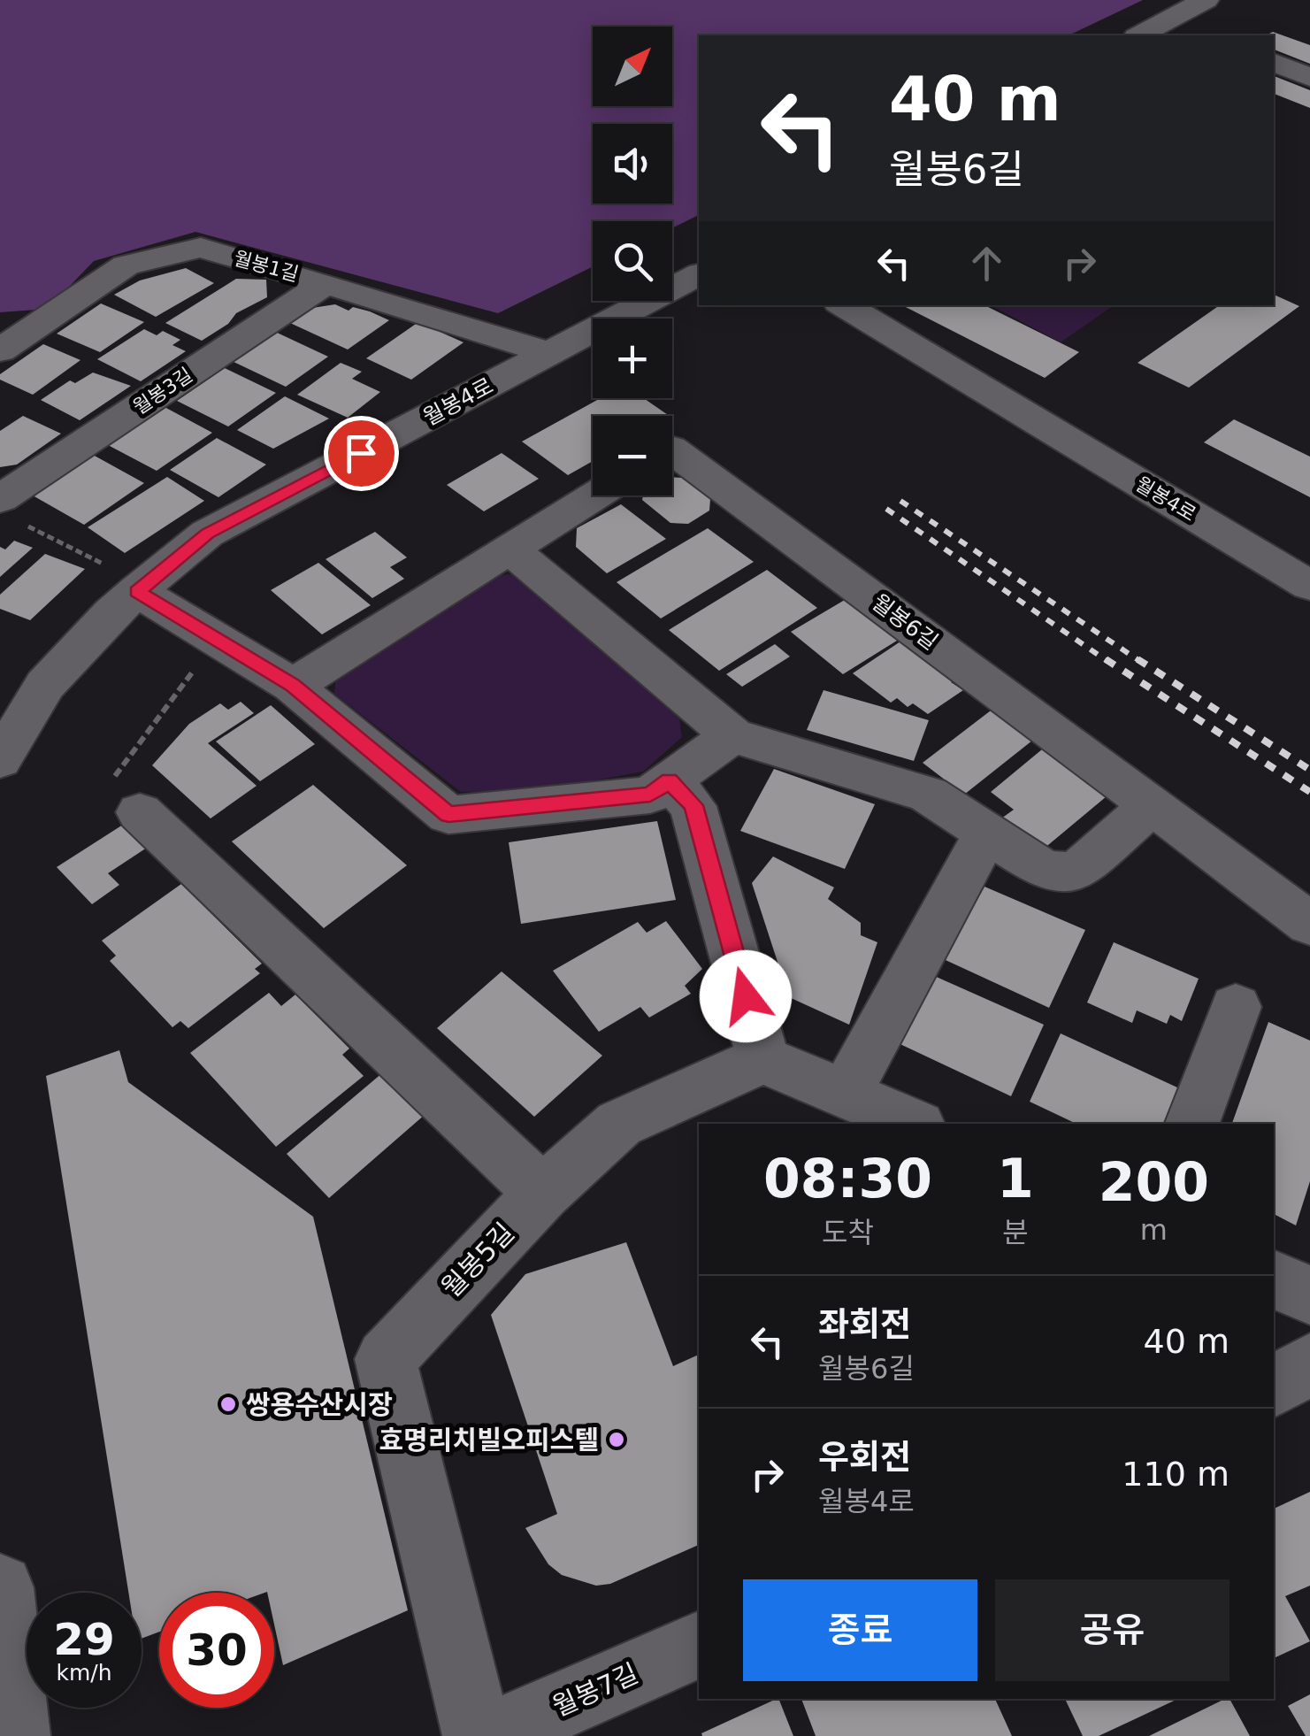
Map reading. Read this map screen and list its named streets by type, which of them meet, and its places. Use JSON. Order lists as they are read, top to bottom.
{
  "streets": {
    "street": [
      "월봉1길",
      "월봉3길",
      "월봉4로",
      "월봉6길",
      "월봉5길",
      "월봉7길"
    ]
  },
  "crossings": [
    ["월봉1길", "월봉3길"],
    ["월봉1길", "월봉4로"]
  ],
  "places": ["쌍용수산시장", "효명리치빌오피스텔"],
  "north": "top right",
  "page": {
    "map_buttons": ["+", "−"],
    "turn": ["40 m", "월봉6길"],
    "eta": [
      "08:30",
      "도착",
      "1",
      "분",
      "200",
      "m"
    ],
    "list": [
      {
        "name": "좌회전",
        "note": "월봉6길",
        "value": "40 m"
      },
      {
        "name": "우회전",
        "note": "월봉4로",
        "value": "110 m"
      }
    ],
    "buttons": ["종료", "공유"],
    "speed": "29 km/h",
    "limit": "30"
  }
}
